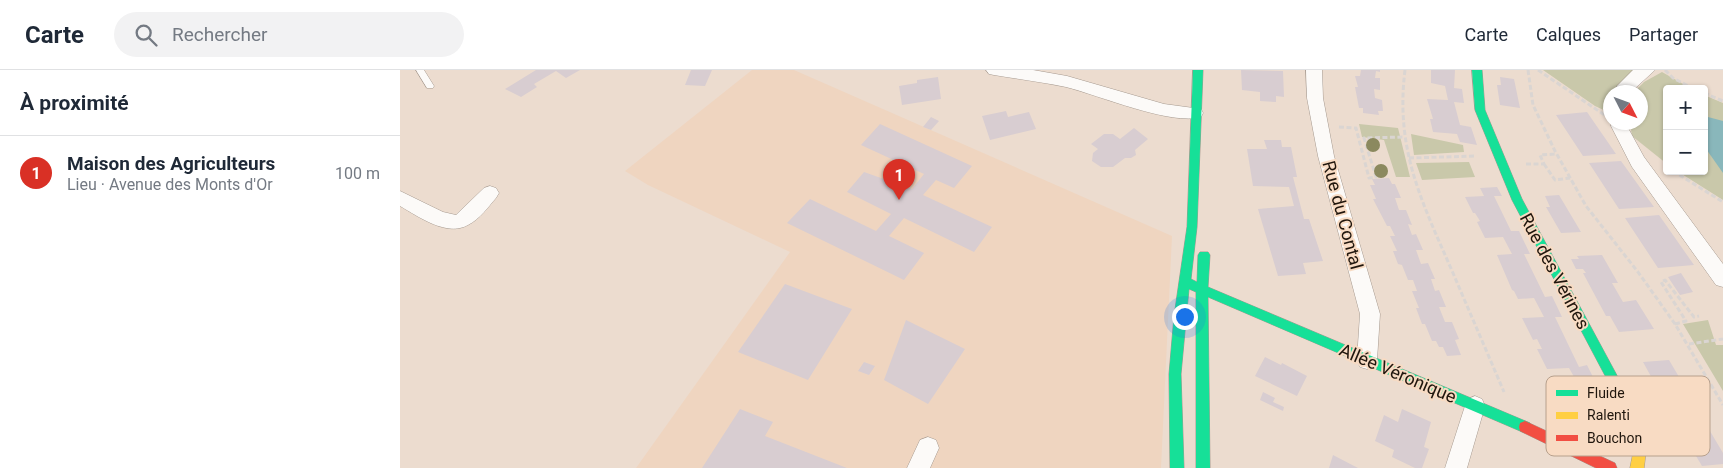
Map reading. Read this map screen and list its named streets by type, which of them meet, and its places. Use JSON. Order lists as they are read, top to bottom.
{
  "streets": {
    "street": ["Rue du Contal", "Rue des Vérines", "Allée Véronique"]
  },
  "crossings": [
    ["Rue du Contal", "Allée Véronique"]
  ],
  "legend": ["Fluide", "Ralenti", "Bouchon"],
  "north": "bottom right",
  "page": {
    "header": "Carte",
    "search": "Rechercher",
    "nav": ["Carte", "Calques", "Partager"],
    "heading": "À proximité",
    "map_buttons": ["+", "−"],
    "list": [
      {
        "mark": "1",
        "name": "Maison des Agriculteurs",
        "note": "Lieu · Avenue des Monts d'Or",
        "value": "100 m"
      }
    ],
    "pins": "1"
  }
}
